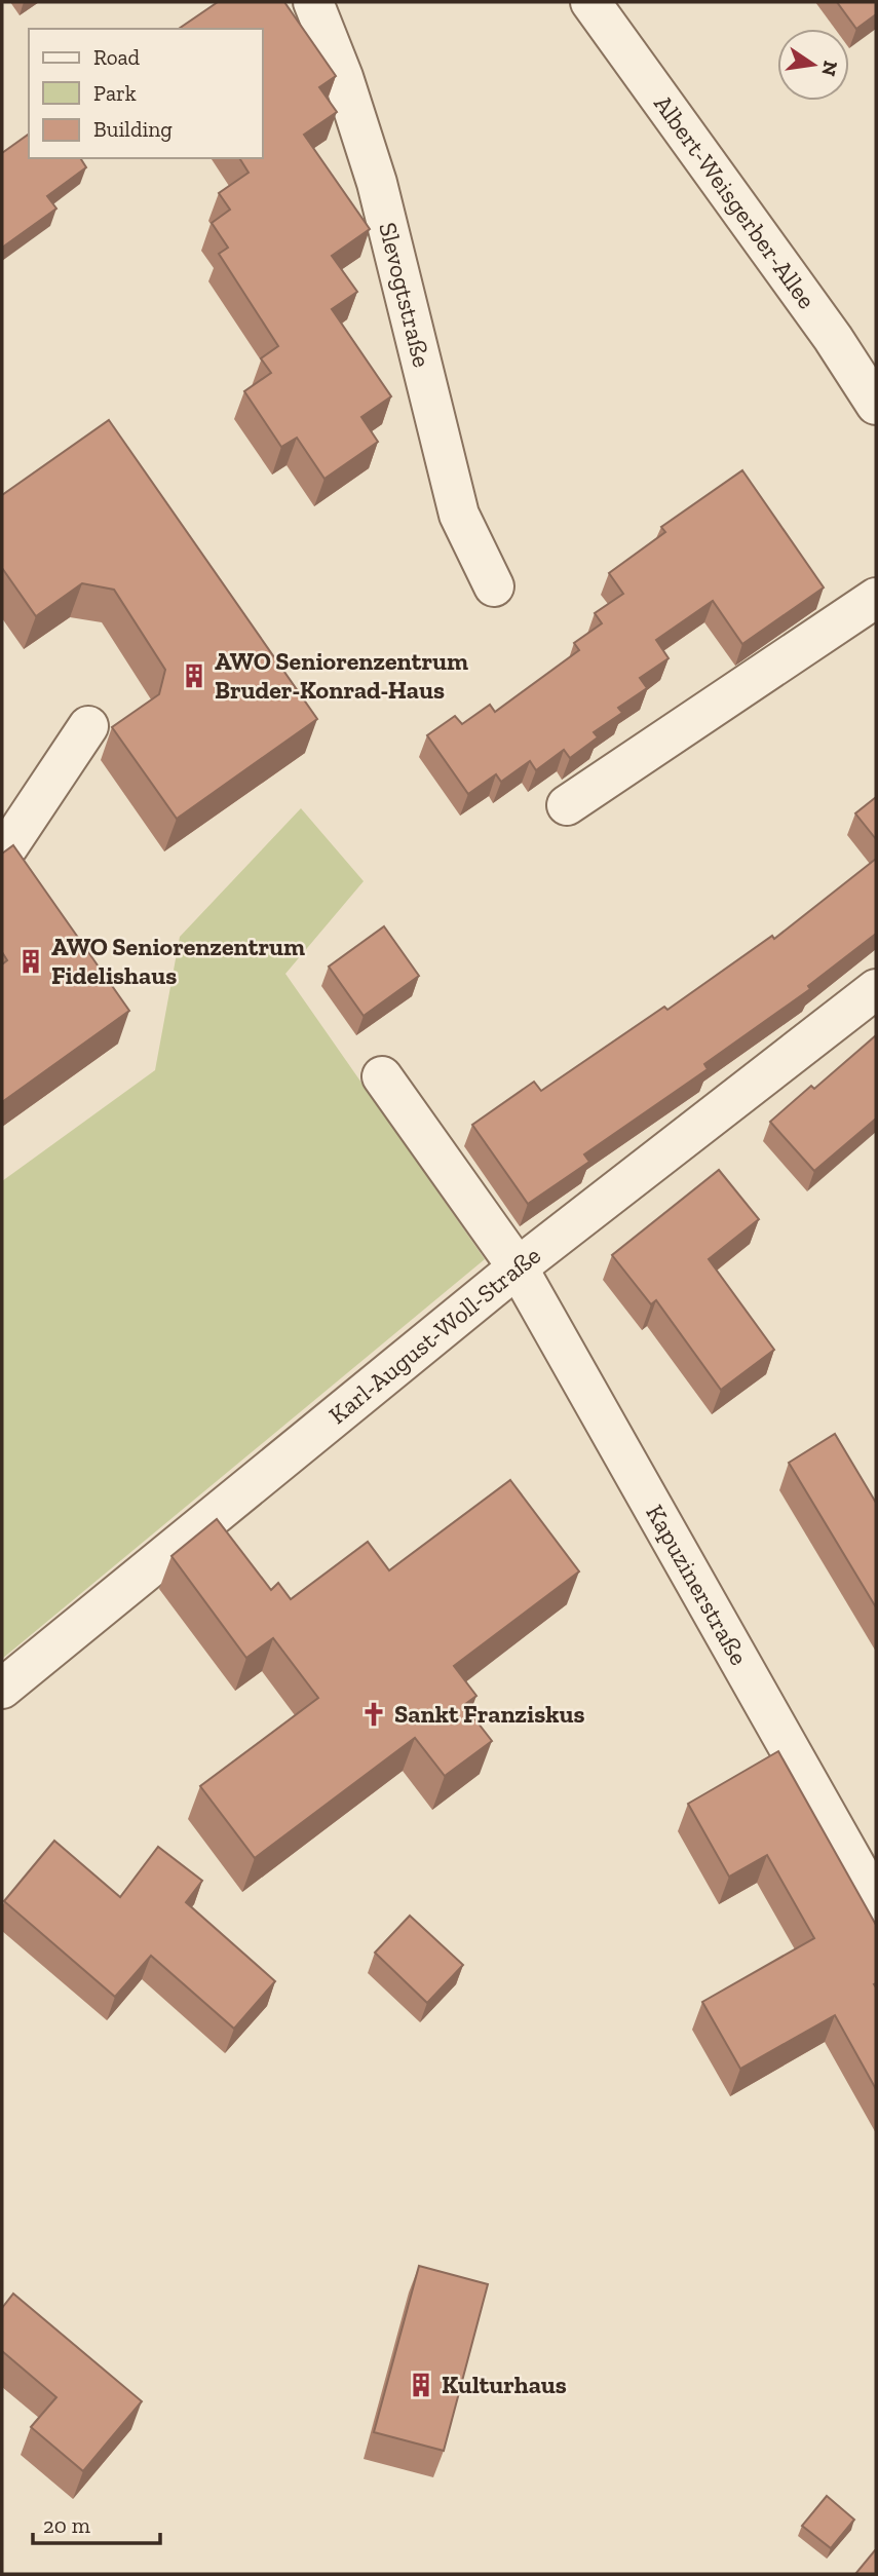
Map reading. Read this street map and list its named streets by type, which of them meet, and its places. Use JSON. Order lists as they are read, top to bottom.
{
  "streets": {
    "street": [
      "Albert-Weisgerber-Allee",
      "Slevogtstraße",
      "Karl-August-Woll-Straße",
      "Kapuzinerstraße"
    ]
  },
  "crossings": [
    ["Karl-August-Woll-Straße", "Kapuzinerstraße"]
  ],
  "places": {
    "building": ["AWO Seniorenzentrum Bruder-Konrad-Haus", "AWO Seniorenzentrum Fidelishaus", "Kulturhaus"],
    "church": ["Sankt Franziskus"]
  },
  "legend": ["Road", "Park", "Building"],
  "scale_bar": "20 m",
  "north": "right"
}
